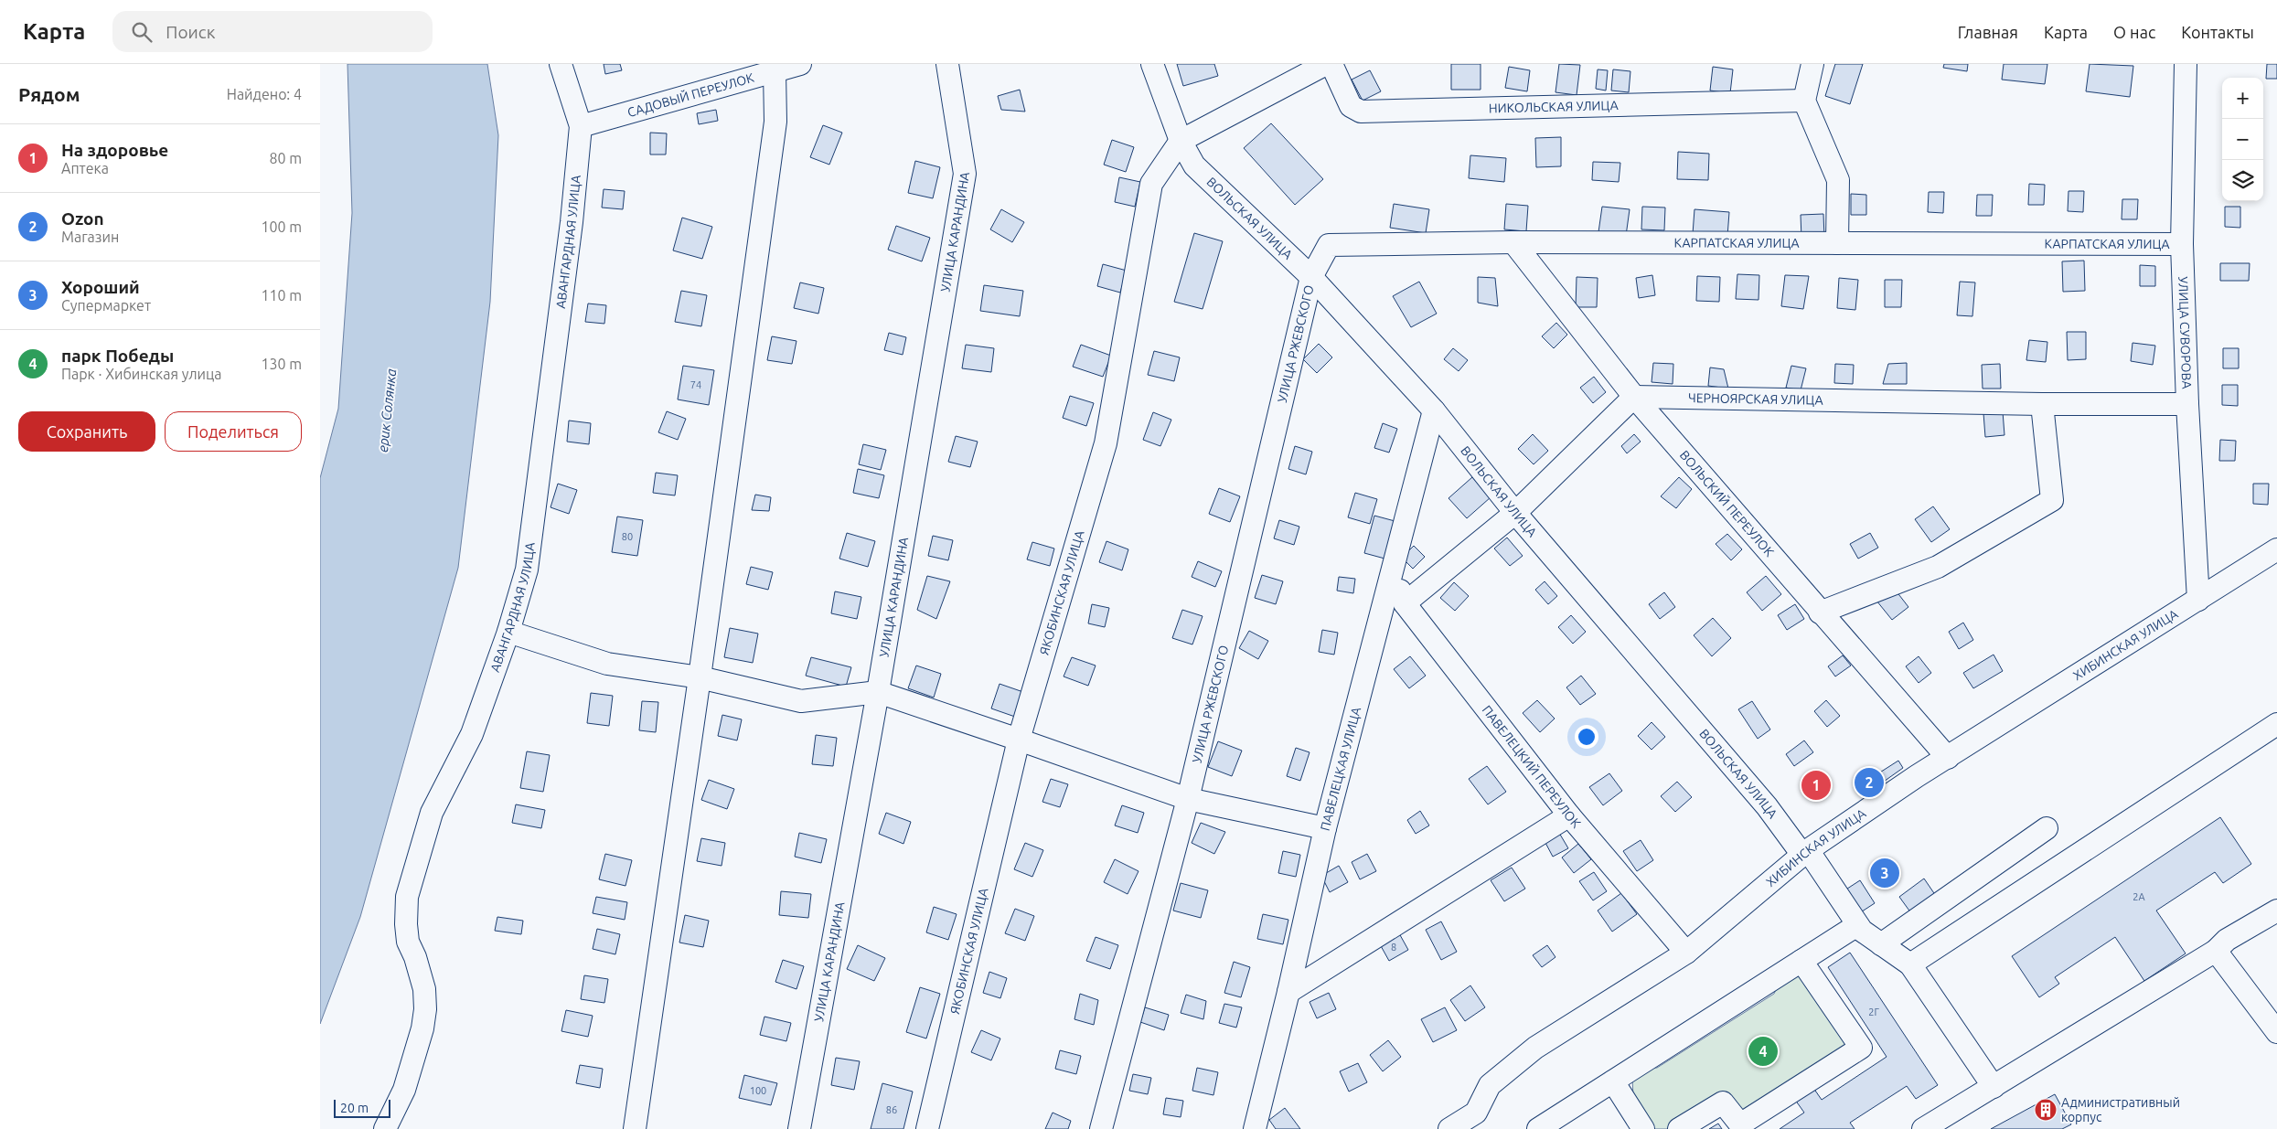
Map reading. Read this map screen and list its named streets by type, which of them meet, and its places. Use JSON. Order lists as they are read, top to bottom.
{
  "streets": {
    "street": [
      "САДОВЫЙ ПЕРЕУЛОК",
      "НИКОЛЬСКАЯ УЛИЦА",
      "ВОЛЬСКАЯ УЛИЦА",
      "УЛИЦА КАРАНДИНА",
      "АВАНГАРДНАЯ УЛИЦА",
      "КАРПАТСКАЯ УЛИЦА",
      "УЛИЦА СУВОРОВА",
      "УЛИЦА РЖЕВСКОГО",
      "ЧЕРНОЯРСКАЯ УЛИЦА",
      "ВОЛЬСКИЙ ПЕРЕУЛОК",
      "ЯКОБИНСКАЯ УЛИЦА",
      "ХИБИНСКАЯ УЛИЦА",
      "ПАВЕЛЕЦКИЙ ПЕРЕУЛОК",
      "ПАВЕЛЕЦКАЯ УЛИЦА"
    ]
  },
  "crossings": [
    ["САДОВЫЙ ПЕРЕУЛОК", "АВАНГАРДНАЯ УЛИЦА"],
    ["ВОЛЬСКАЯ УЛИЦА", "КАРПАТСКАЯ УЛИЦА"],
    ["ВОЛЬСКАЯ УЛИЦА", "УЛИЦА РЖЕВСКОГО"],
    ["ВОЛЬСКАЯ УЛИЦА", "ЯКОБИНСКАЯ УЛИЦА"],
    ["ВОЛЬСКАЯ УЛИЦА", "ХИБИНСКАЯ УЛИЦА"],
    ["ВОЛЬСКАЯ УЛИЦА", "ПАВЕЛЕЦКАЯ УЛИЦА"],
    ["КАРПАТСКАЯ УЛИЦА", "УЛИЦА СУВОРОВА"],
    ["КАРПАТСКАЯ УЛИЦА", "УЛИЦА РЖЕВСКОГО"],
    ["КАРПАТСКАЯ УЛИЦА", "ВОЛЬСКИЙ ПЕРЕУЛОК"],
    ["УЛИЦА СУВОРОВА", "ЧЕРНОЯРСКАЯ УЛИЦА"],
    ["УЛИЦА СУВОРОВА", "ХИБИНСКАЯ УЛИЦА"],
    ["ЧЕРНОЯРСКАЯ УЛИЦА", "ВОЛЬСКИЙ ПЕРЕУЛОК"],
    ["ВОЛЬСКИЙ ПЕРЕУЛОК", "ХИБИНСКАЯ УЛИЦА"],
    ["ХИБИНСКАЯ УЛИЦА", "ПАВЕЛЕЦКИЙ ПЕРЕУЛОК"],
    ["ПАВЕЛЕЦКИЙ ПЕРЕУЛОК", "ПАВЕЛЕЦКАЯ УЛИЦА"]
  ],
  "water": ["ерик Солянка"],
  "places": {
    "building": ["Административный корпус"]
  },
  "house_numbers": [
    "74",
    "80",
    "2А",
    "8",
    "2Г",
    "100",
    "86"
  ],
  "scale_bar": "20 m",
  "page": {
    "header": "Карта",
    "search": "Поиск",
    "nav": [
      "Главная",
      "Карта",
      "О нас",
      "Контакты"
    ],
    "heading": ["Рядом", "Найдено: 4"],
    "map_buttons": ["+", "−"],
    "list": [
      {
        "mark": "1",
        "name": "На здоровье",
        "note": "Аптека",
        "value": "80 m"
      },
      {
        "mark": "2",
        "name": "Ozon",
        "note": "Магазин",
        "value": "100 m"
      },
      {
        "mark": "3",
        "name": "Хороший",
        "note": "Супермаркет",
        "value": "110 m"
      },
      {
        "mark": "4",
        "name": "парк Победы",
        "note": "Парк · Хибинская улица",
        "value": "130 m"
      }
    ],
    "buttons": ["Сохранить", "Поделиться"],
    "pins": [
      "2",
      "1",
      "3",
      "4"
    ],
    "scale": "20 m"
  }
}
